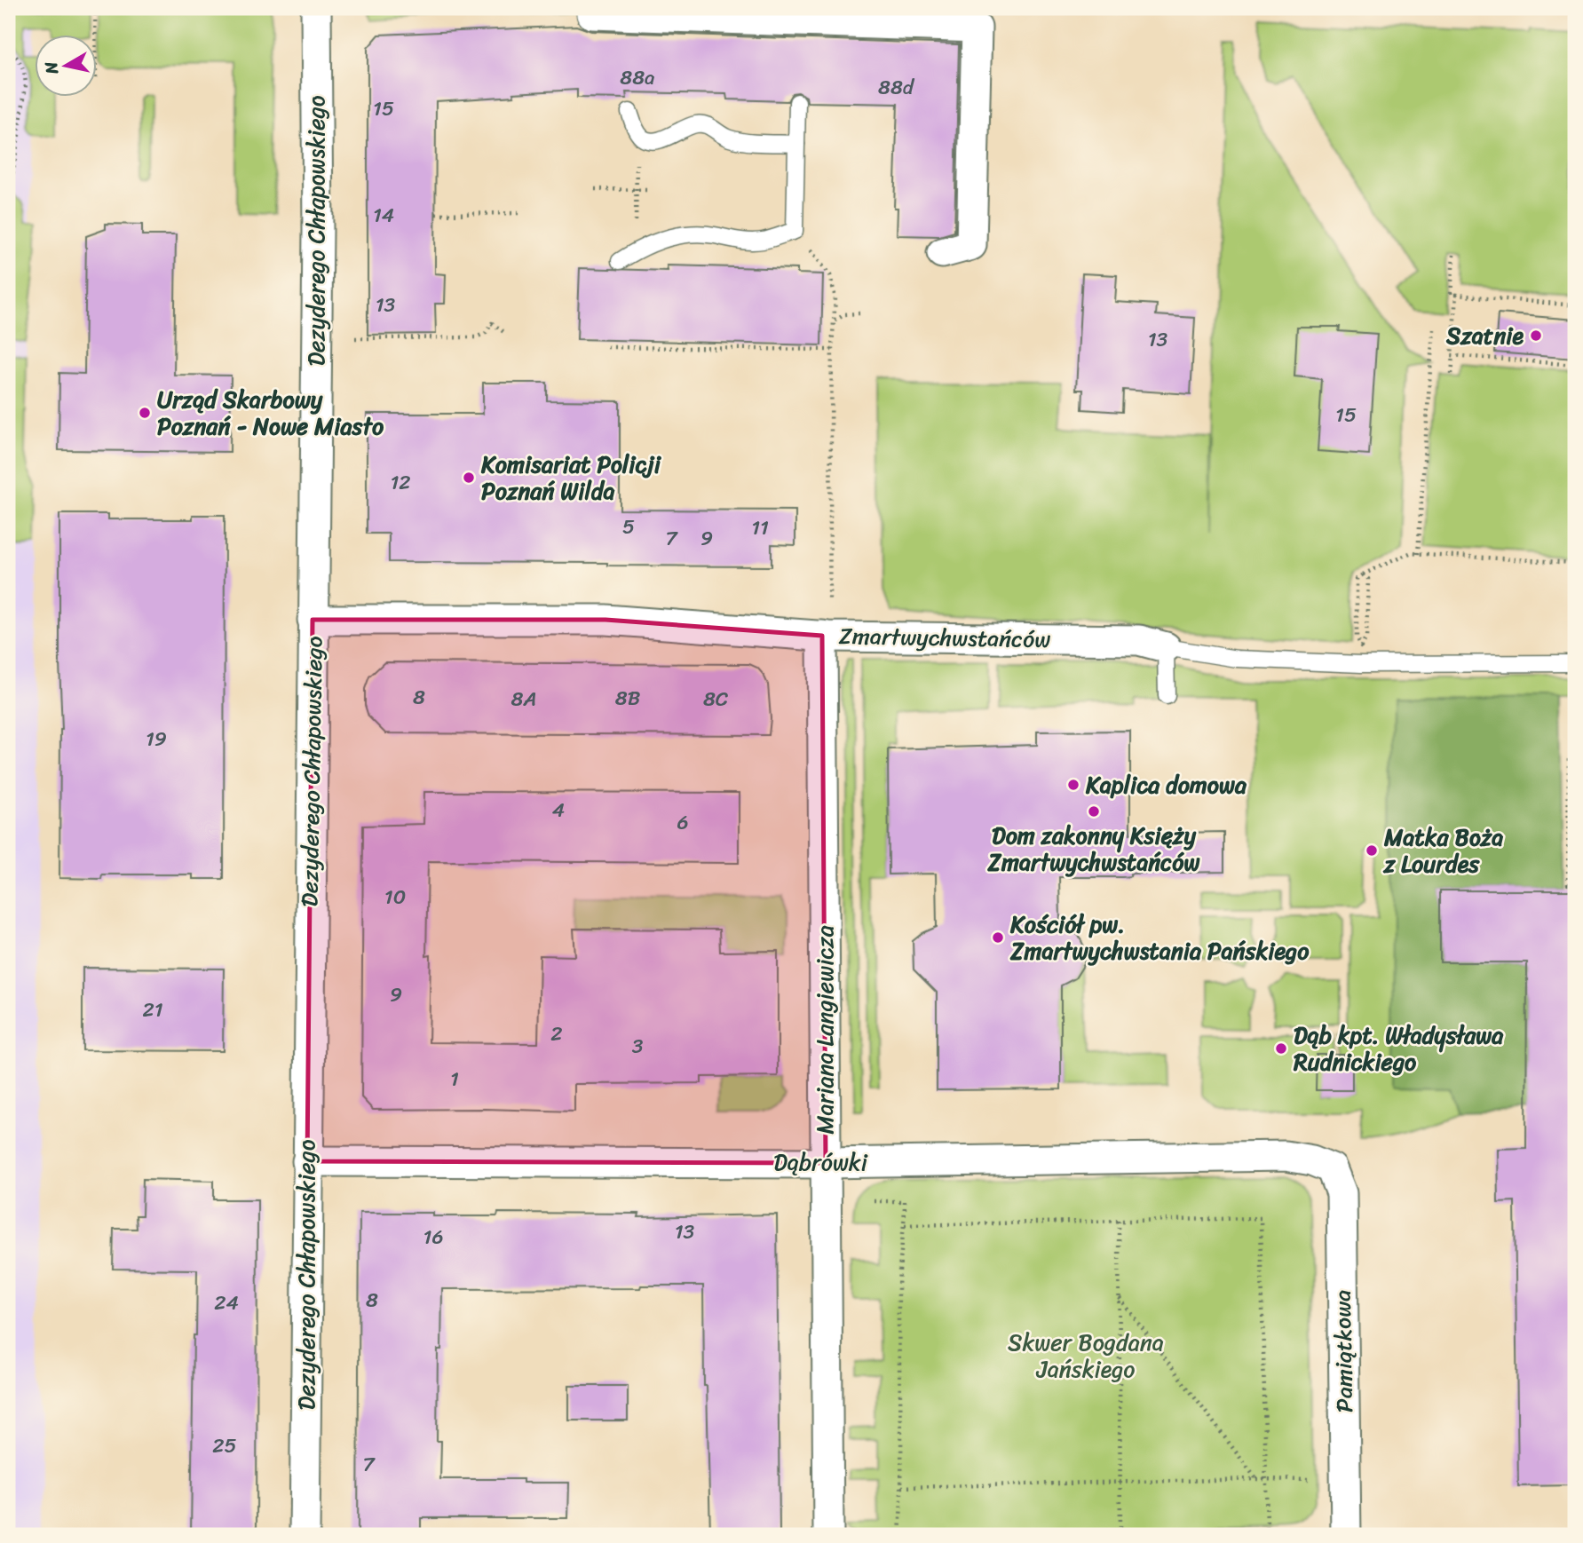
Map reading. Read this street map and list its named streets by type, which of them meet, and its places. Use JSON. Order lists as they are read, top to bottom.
{
  "streets": {
    "street": [
      "Dezyderego Chłapowskiego",
      "Zmartwychwstańców",
      "Mariana Langiewicza",
      "Dąbrówki",
      "Pamiątkowa"
    ]
  },
  "crossings": [
    ["Dezyderego Chłapowskiego", "Zmartwychwstańców"],
    ["Dezyderego Chłapowskiego", "Dąbrówki"],
    ["Zmartwychwstańców", "Mariana Langiewicza"],
    ["Mariana Langiewicza", "Dąbrówki"],
    ["Dąbrówki", "Pamiątkowa"]
  ],
  "parks": ["Skwer Bogdana Jańskiego"],
  "places": [
    "Szatnie",
    "Urząd Skarbowy Poznań - Nowe Miasto",
    "Komisariat Policji Poznań Wilda",
    "Kaplica domowa",
    "Dom zakonny Księży Zmartwychwstańców",
    "Matka Boża z Lourdes",
    "Kościół pw. Zmartwychwstania Pańskiego",
    "Dąb kpt. Władysława Rudnickiego"
  ],
  "house_numbers": [
    "88a",
    "88d",
    "15",
    "14",
    "13",
    "13",
    "15",
    "12",
    "5",
    "11",
    "7",
    "9",
    "8",
    "8B",
    "8A",
    "8C",
    "19",
    "4",
    "6",
    "10",
    "9",
    "21",
    "2",
    "3",
    "1",
    "13",
    "16",
    "8",
    "24",
    "25",
    "7"
  ],
  "north": "left"
}
